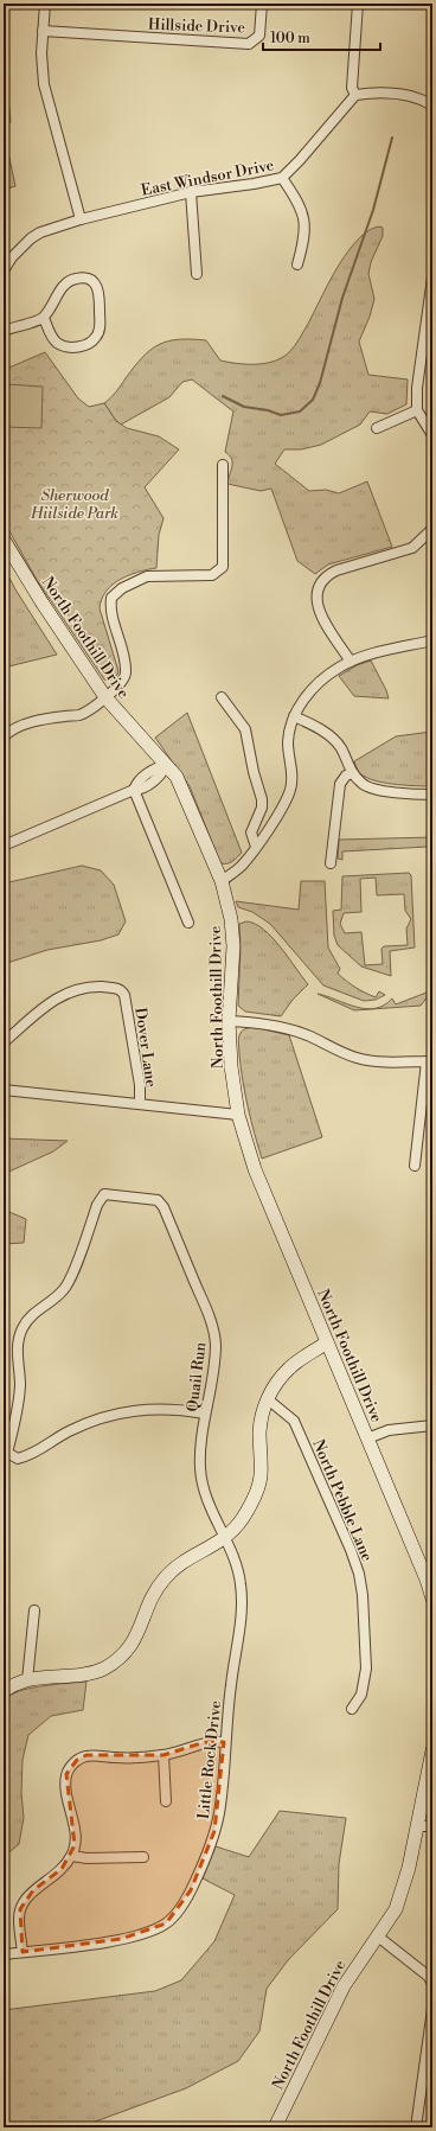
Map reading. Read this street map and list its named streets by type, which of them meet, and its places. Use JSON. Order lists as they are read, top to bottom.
{
  "streets": {
    "street": [
      "Hillside Drive",
      "East Windsor Drive",
      "North Foothill Drive",
      "Dover Lane",
      "Quail Run",
      "North Pebble Lane",
      "Little Rock Drive"
    ]
  },
  "crossings": [
    ["Quail Run", "Little Rock Drive"]
  ],
  "parks": ["Sherwood Hiilside Park"],
  "scale_bar": "100 m"
}
